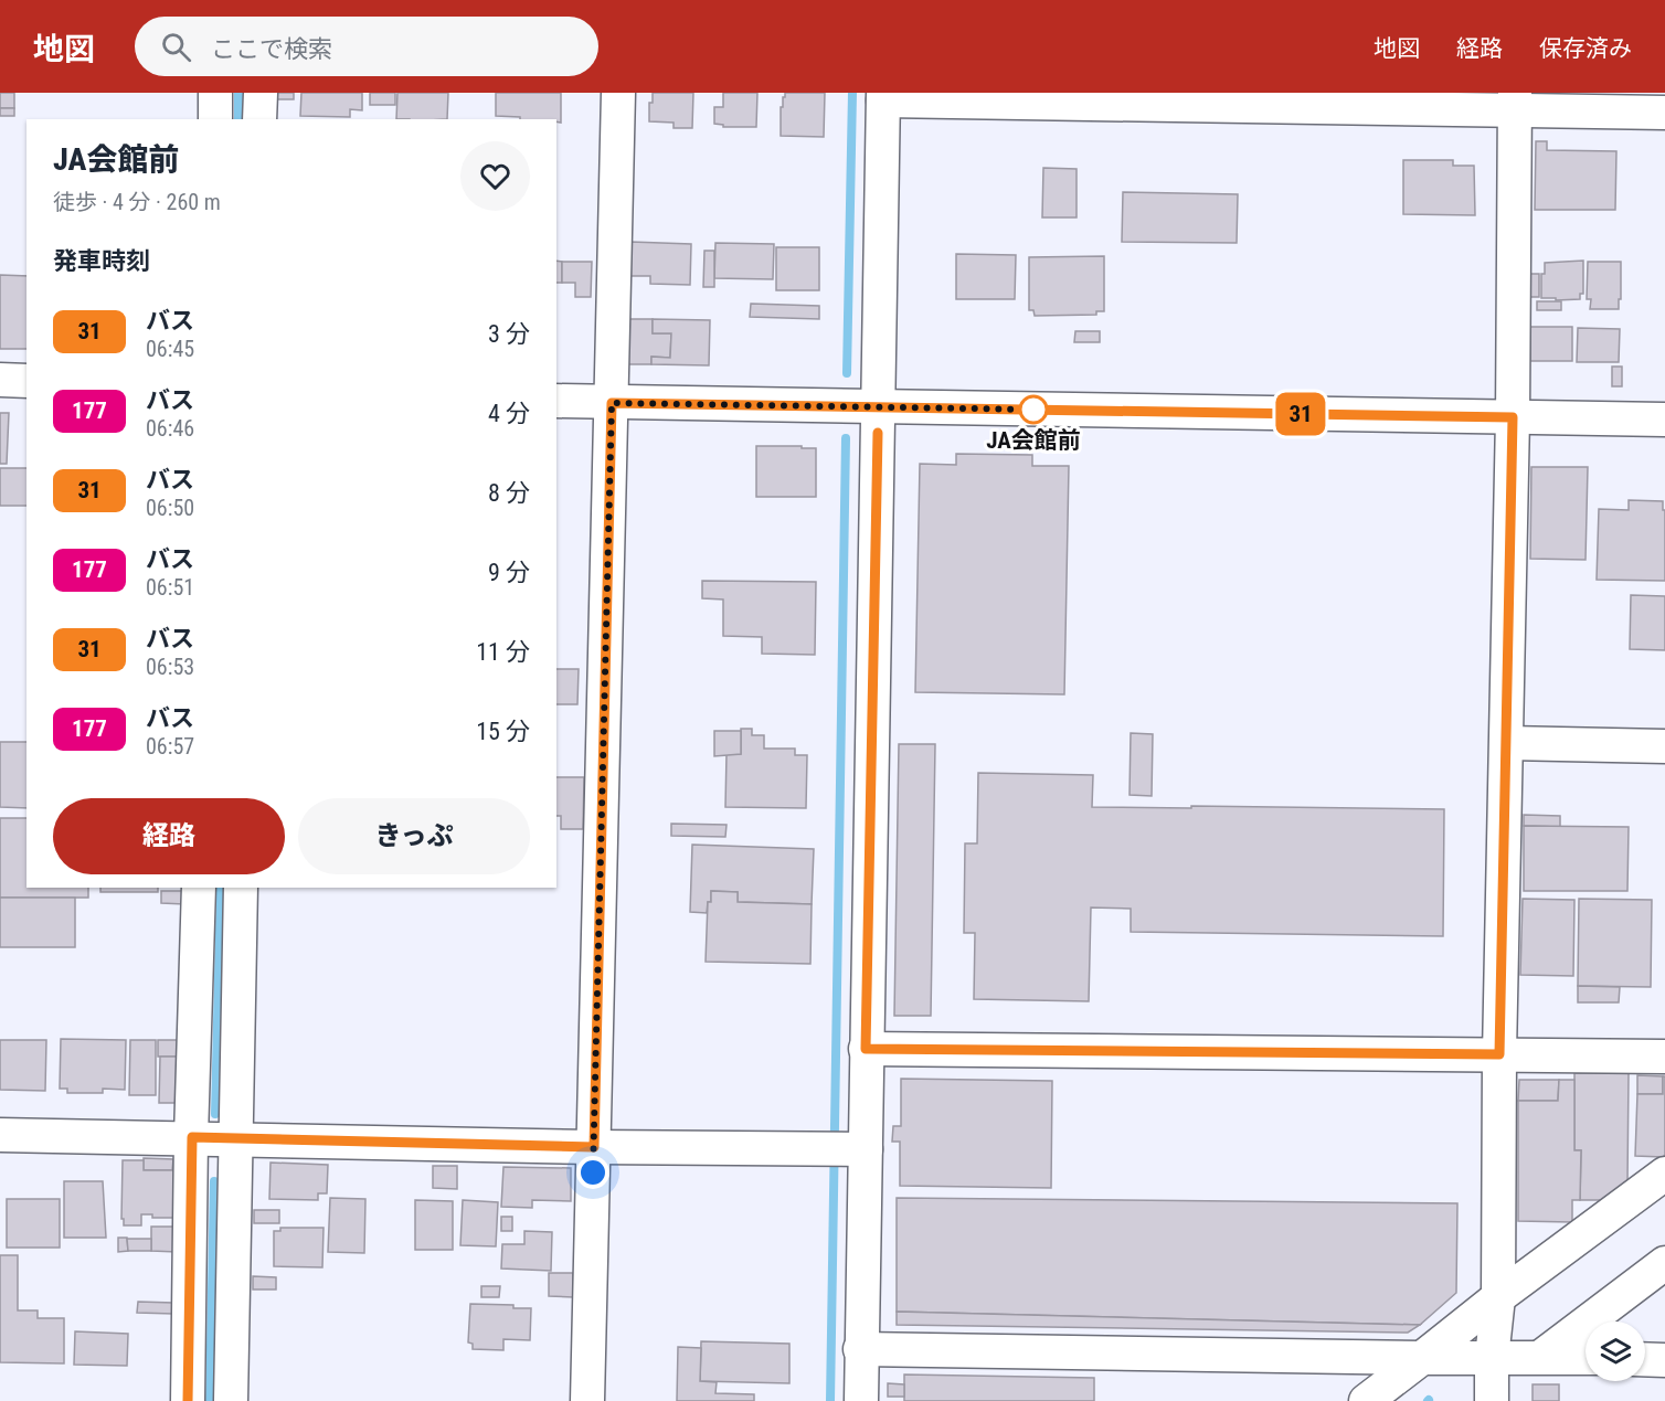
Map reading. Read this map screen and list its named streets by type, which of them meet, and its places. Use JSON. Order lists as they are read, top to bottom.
{
  "places": ["JA会館前"],
  "lines": ["bus line 31"],
  "page": {
    "header": "地図",
    "search": "ここで検索",
    "nav": ["地図", "経路", "保存済み"],
    "on_map": "31",
    "heading": [
      ["JA会館前", "徒歩 · 4 分 · 260 m"],
      "発車時刻"
    ],
    "list": [
      {
        "mark": "31",
        "name": "バス",
        "note": "06:45",
        "value": "3 分"
      },
      {
        "mark": "177",
        "name": "バス",
        "note": "06:46",
        "value": "4 分"
      },
      {
        "mark": "31",
        "name": "バス",
        "note": "06:50",
        "value": "8 分"
      },
      {
        "mark": "177",
        "name": "バス",
        "note": "06:51",
        "value": "9 分"
      },
      {
        "mark": "31",
        "name": "バス",
        "note": "06:53",
        "value": "11 分"
      },
      {
        "mark": "177",
        "name": "バス",
        "note": "06:57",
        "value": "15 分"
      }
    ],
    "buttons": ["経路", "きっぷ"]
  }
}
